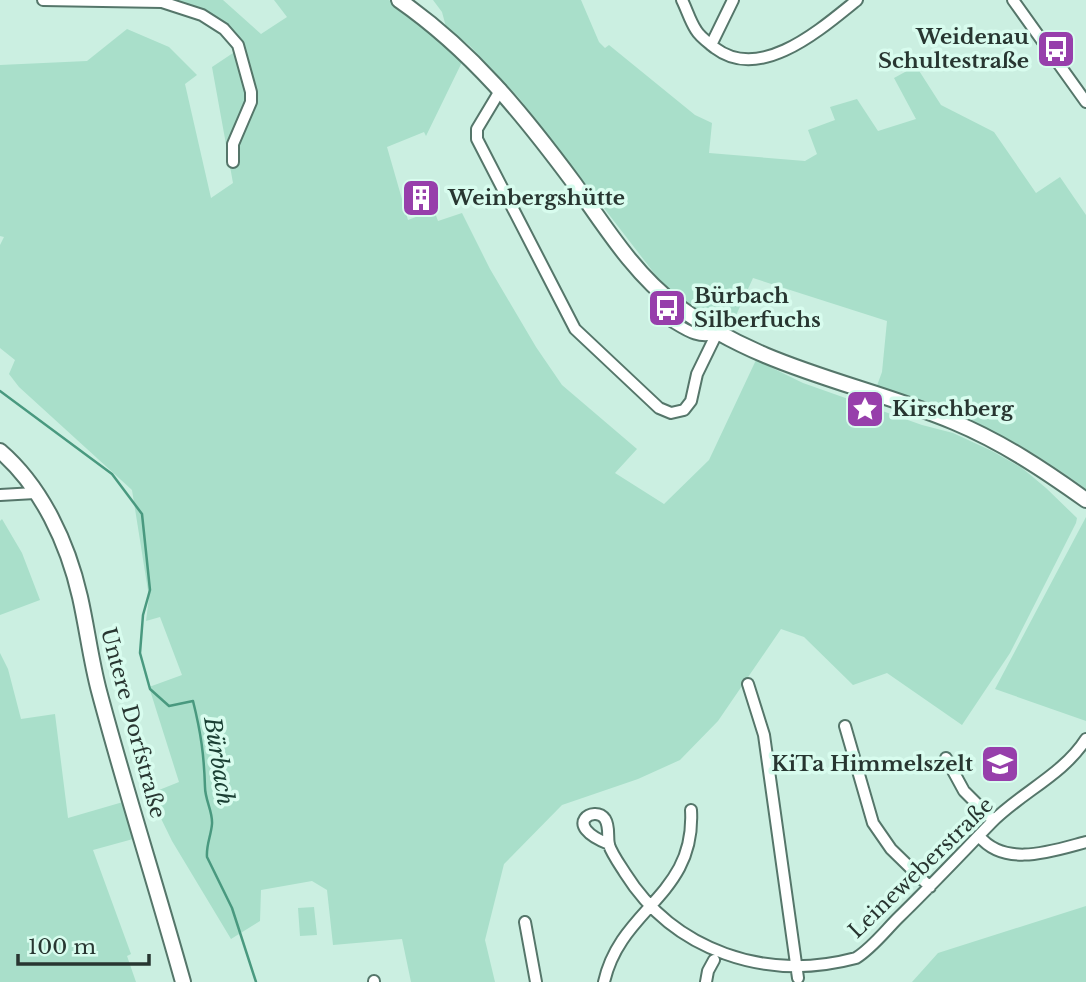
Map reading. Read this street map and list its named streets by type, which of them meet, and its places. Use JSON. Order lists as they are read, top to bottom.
{
  "streets": {
    "street": ["Untere Dorfstraße", "Leineweberstraße"]
  },
  "water": ["Bürbach"],
  "places": {
    "bus stop": ["Weidenau Schultestraße", "Bürbach Silberfuchs"],
    "building": ["Weinbergshütte"],
    "place": ["Kirschberg"],
    "school or university": ["KiTa Himmelszelt"]
  },
  "scale_bar": "100 m"
}
